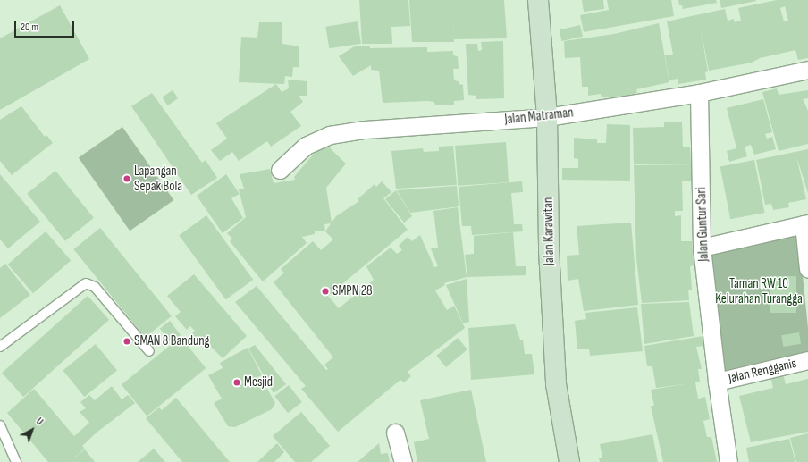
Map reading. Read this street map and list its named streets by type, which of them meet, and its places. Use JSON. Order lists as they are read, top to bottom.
{
  "streets": {
    "street": [
      "Jalan Matraman",
      "Jalan Guntur Sari",
      "Jalan Karawitan",
      "Jalan Rengganis"
    ]
  },
  "crossings": [
    ["Jalan Matraman", "Jalan Guntur Sari"],
    ["Jalan Matraman", "Jalan Karawitan"],
    ["Jalan Guntur Sari", "Jalan Rengganis"]
  ],
  "parks": ["Taman RW 10 Kelurahan Turangga"],
  "places": [
    "Lapangan Sepak Bola",
    "SMPN 28",
    "SMAN 8 Bandung",
    "Mesjid"
  ],
  "scale_bar": "20 m",
  "north": "top right"
}
